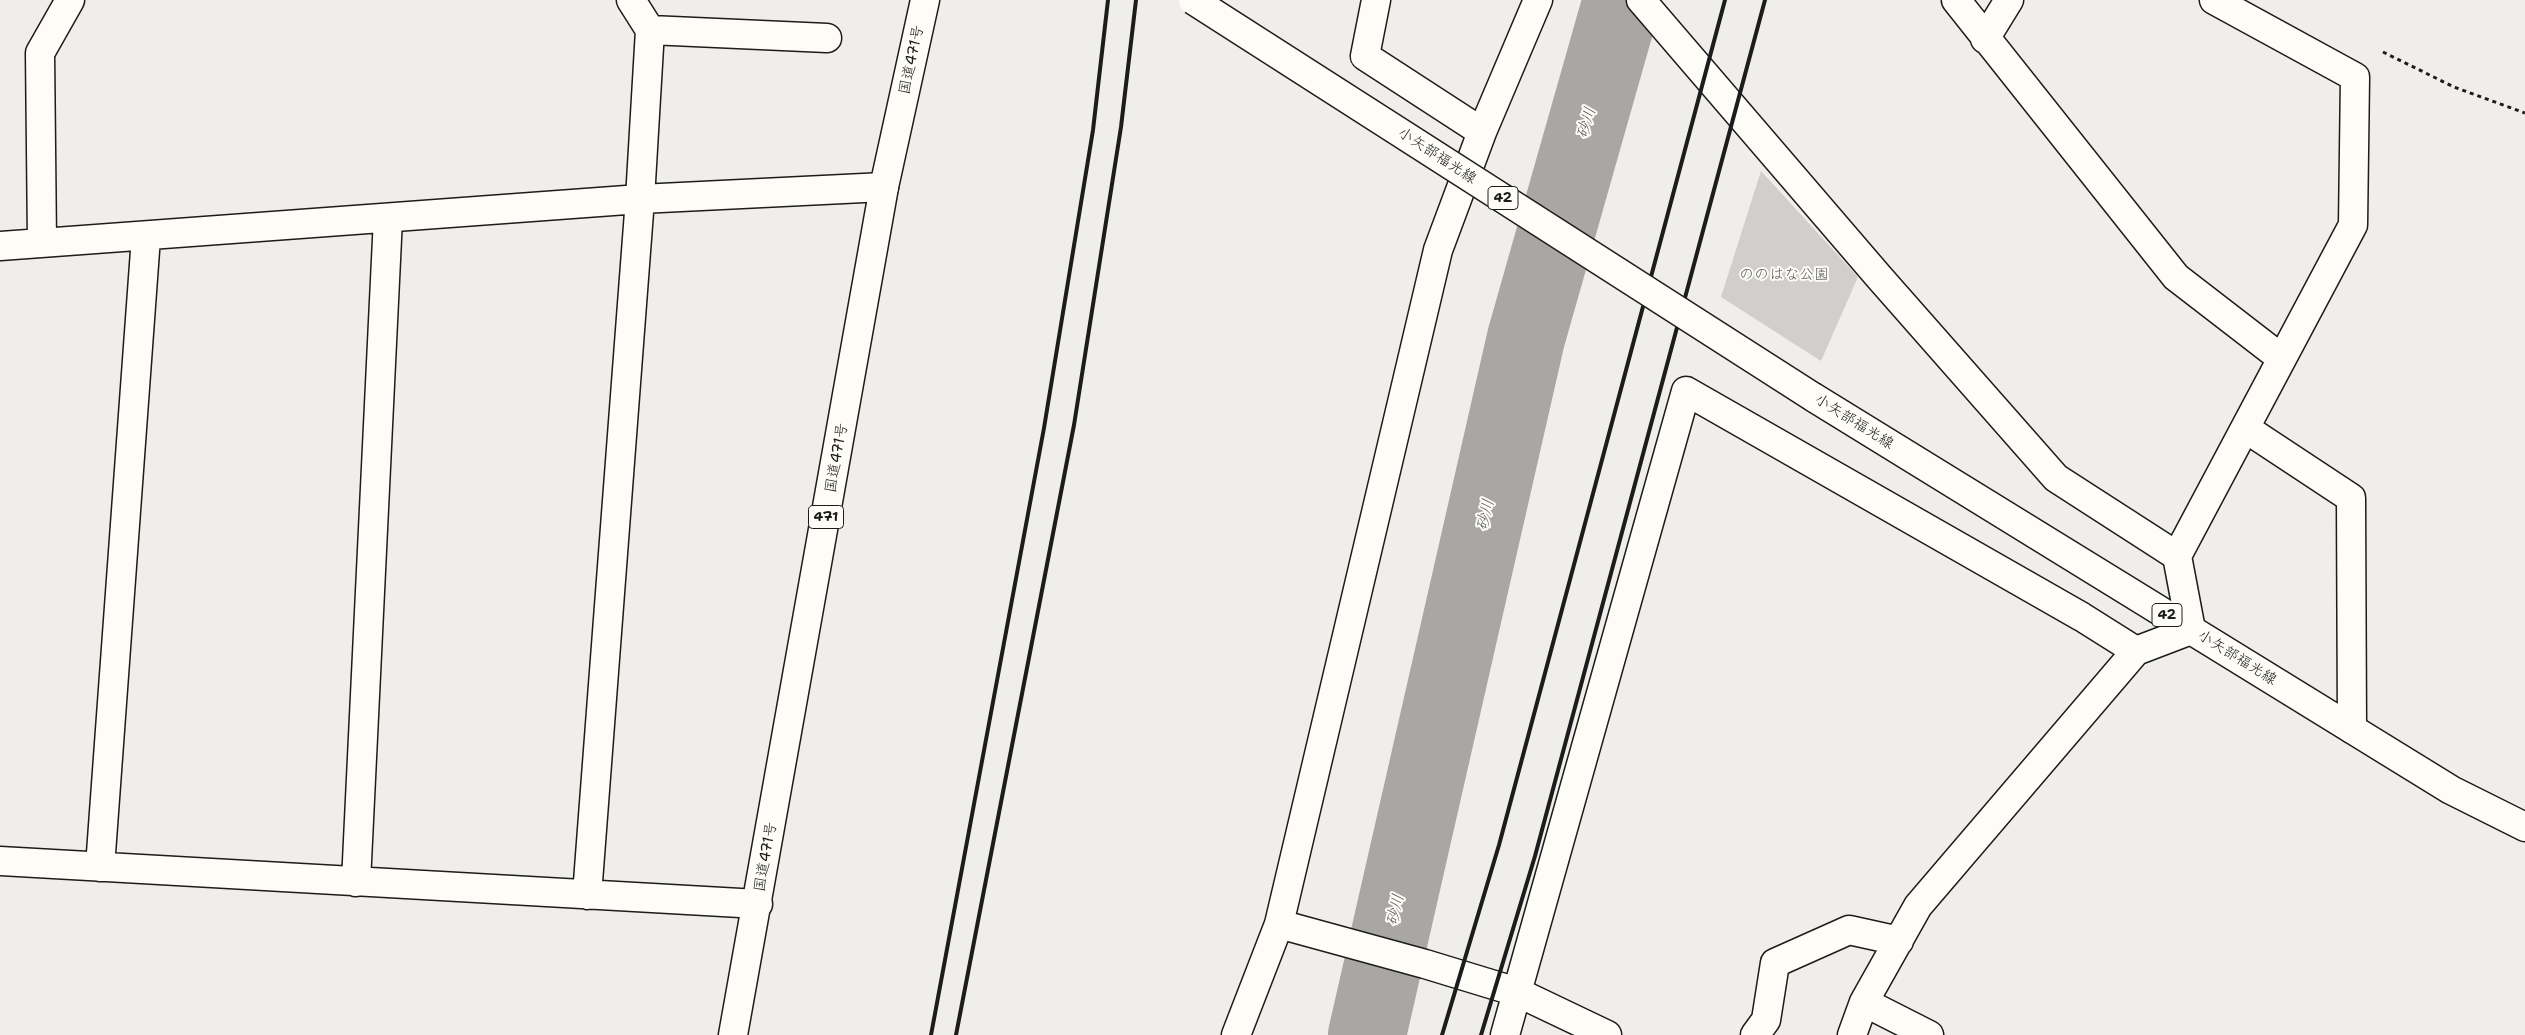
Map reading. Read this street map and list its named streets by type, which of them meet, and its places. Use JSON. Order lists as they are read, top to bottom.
{
  "streets": {
    "main road": [
      "国道471号",
      "小矢部福光線",
      "42",
      "471"
    ]
  },
  "water": ["砂川"],
  "parks": ["ののはな公園"]
}
